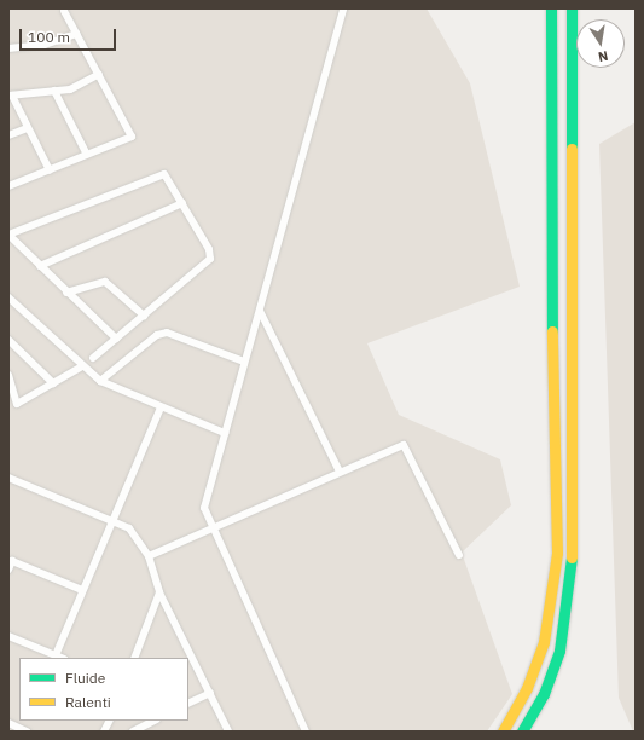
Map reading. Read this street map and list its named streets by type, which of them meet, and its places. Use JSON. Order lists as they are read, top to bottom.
{
  "legend": ["Fluide", "Ralenti"],
  "scale_bar": "100 m",
  "north": "bottom"
}
